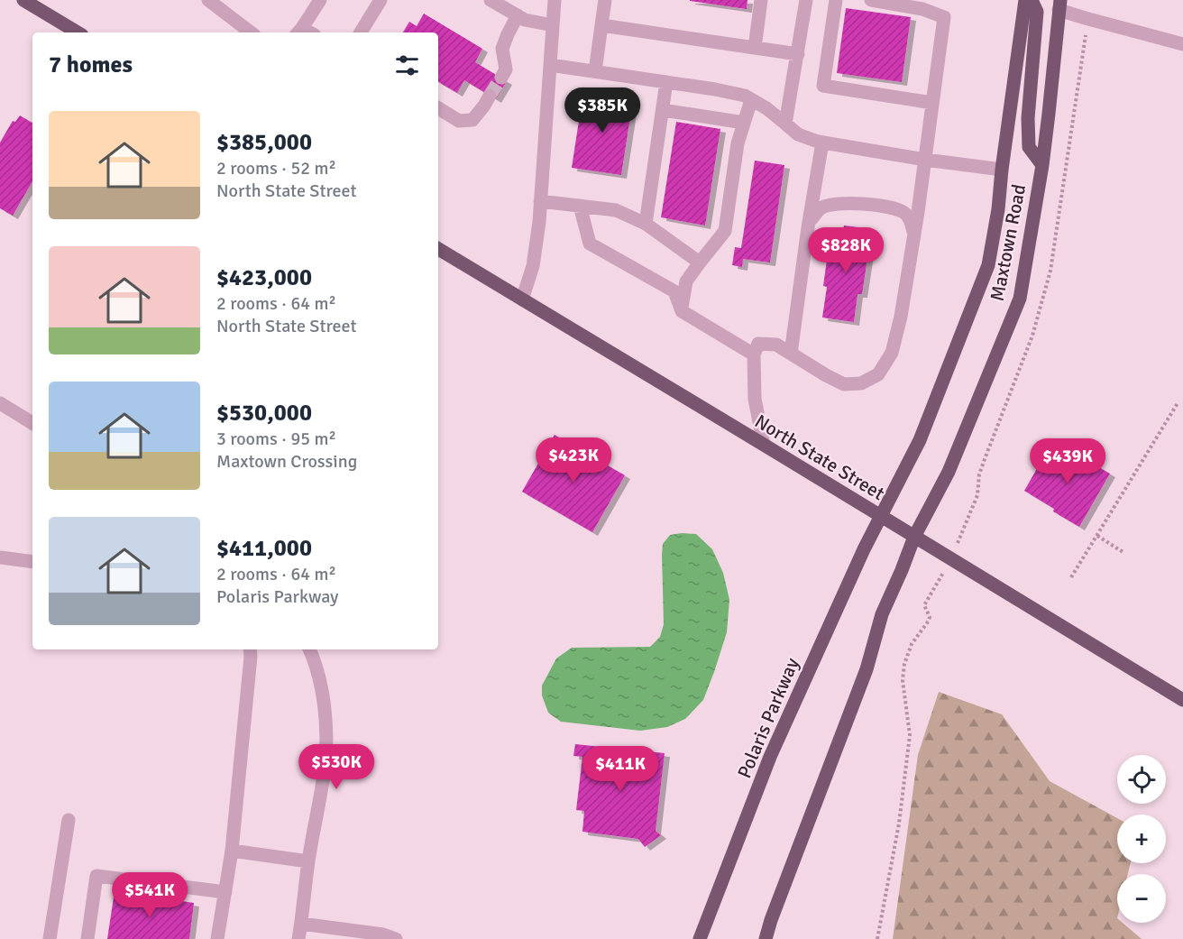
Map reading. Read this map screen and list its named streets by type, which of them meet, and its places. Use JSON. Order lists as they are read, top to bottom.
{
  "streets": {
    "main road": ["Maxtown Road", "North State Street", "Polaris Parkway"]
  },
  "crossings": [
    ["Maxtown Road", "North State Street"],
    ["Maxtown Road", "Polaris Parkway"],
    ["North State Street", "Polaris Parkway"]
  ],
  "page": {
    "heading": "7 homes",
    "price": [
      "$385K",
      "$828K",
      "$423K",
      "$439K",
      "$530K",
      "$411K",
      "$541K"
    ],
    "list": [
      {
        "name": "$385,000",
        "note": "2 rooms · 52 m² · North State Street"
      },
      {
        "name": "$423,000",
        "note": "2 rooms · 64 m² · North State Street"
      },
      {
        "name": "$530,000",
        "note": "3 rooms · 95 m² · Maxtown Crossing"
      },
      {
        "name": "$411,000",
        "note": "2 rooms · 64 m² · Polaris Parkway"
      }
    ],
    "map_buttons": ["+", "−"]
  }
}
